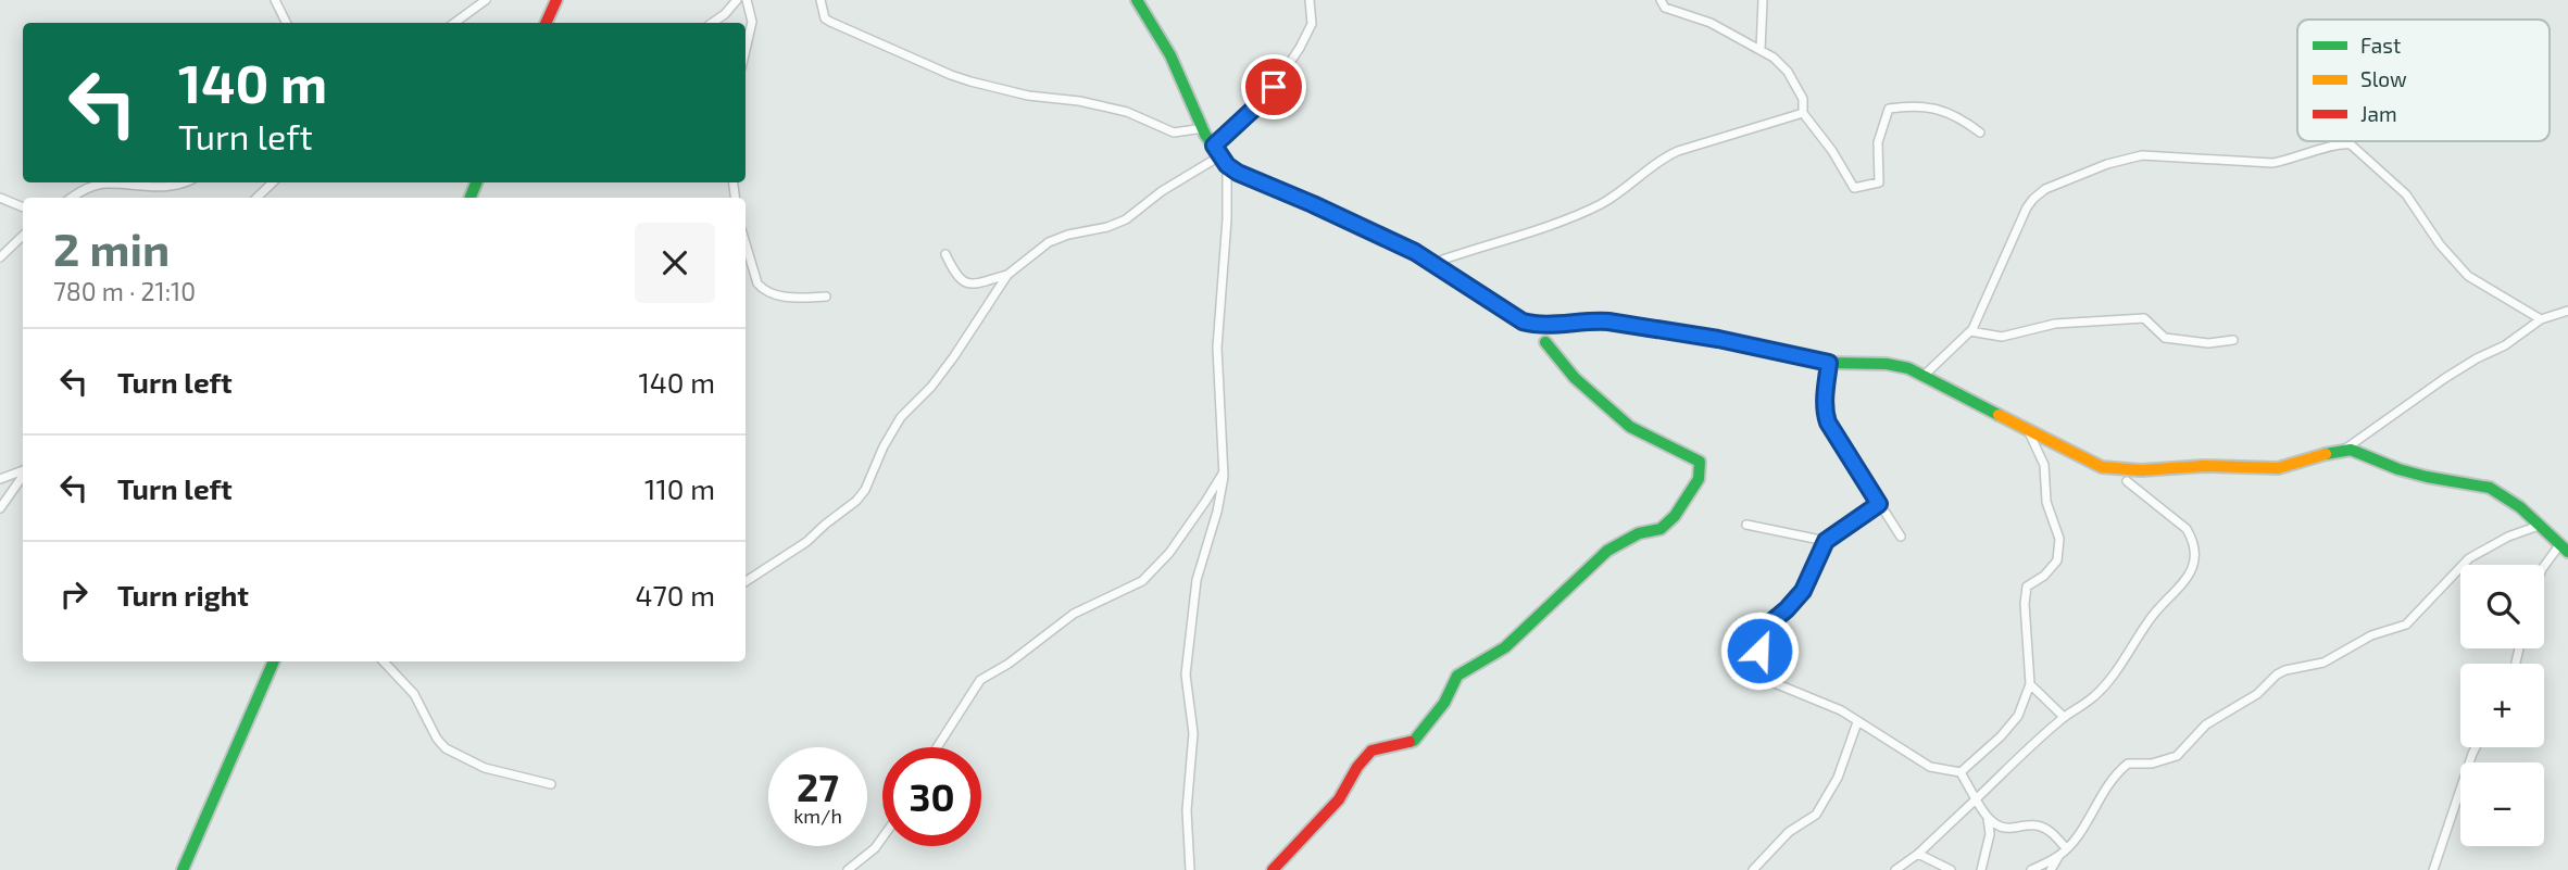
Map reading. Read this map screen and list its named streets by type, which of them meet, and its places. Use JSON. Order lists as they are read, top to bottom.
{
  "legend": ["Fast", "Slow", "Jam"],
  "page": {
    "turn": ["140 m", "Turn left"],
    "heading": ["2 min", "780 m · 21:10"],
    "list": [
      {
        "name": "Turn left",
        "value": "140 m"
      },
      {
        "name": "Turn left",
        "value": "110 m"
      },
      {
        "name": "Turn right",
        "value": "470 m"
      }
    ],
    "map_buttons": ["+", "−"],
    "speed": "27 km/h",
    "limit": "30"
  }
}
